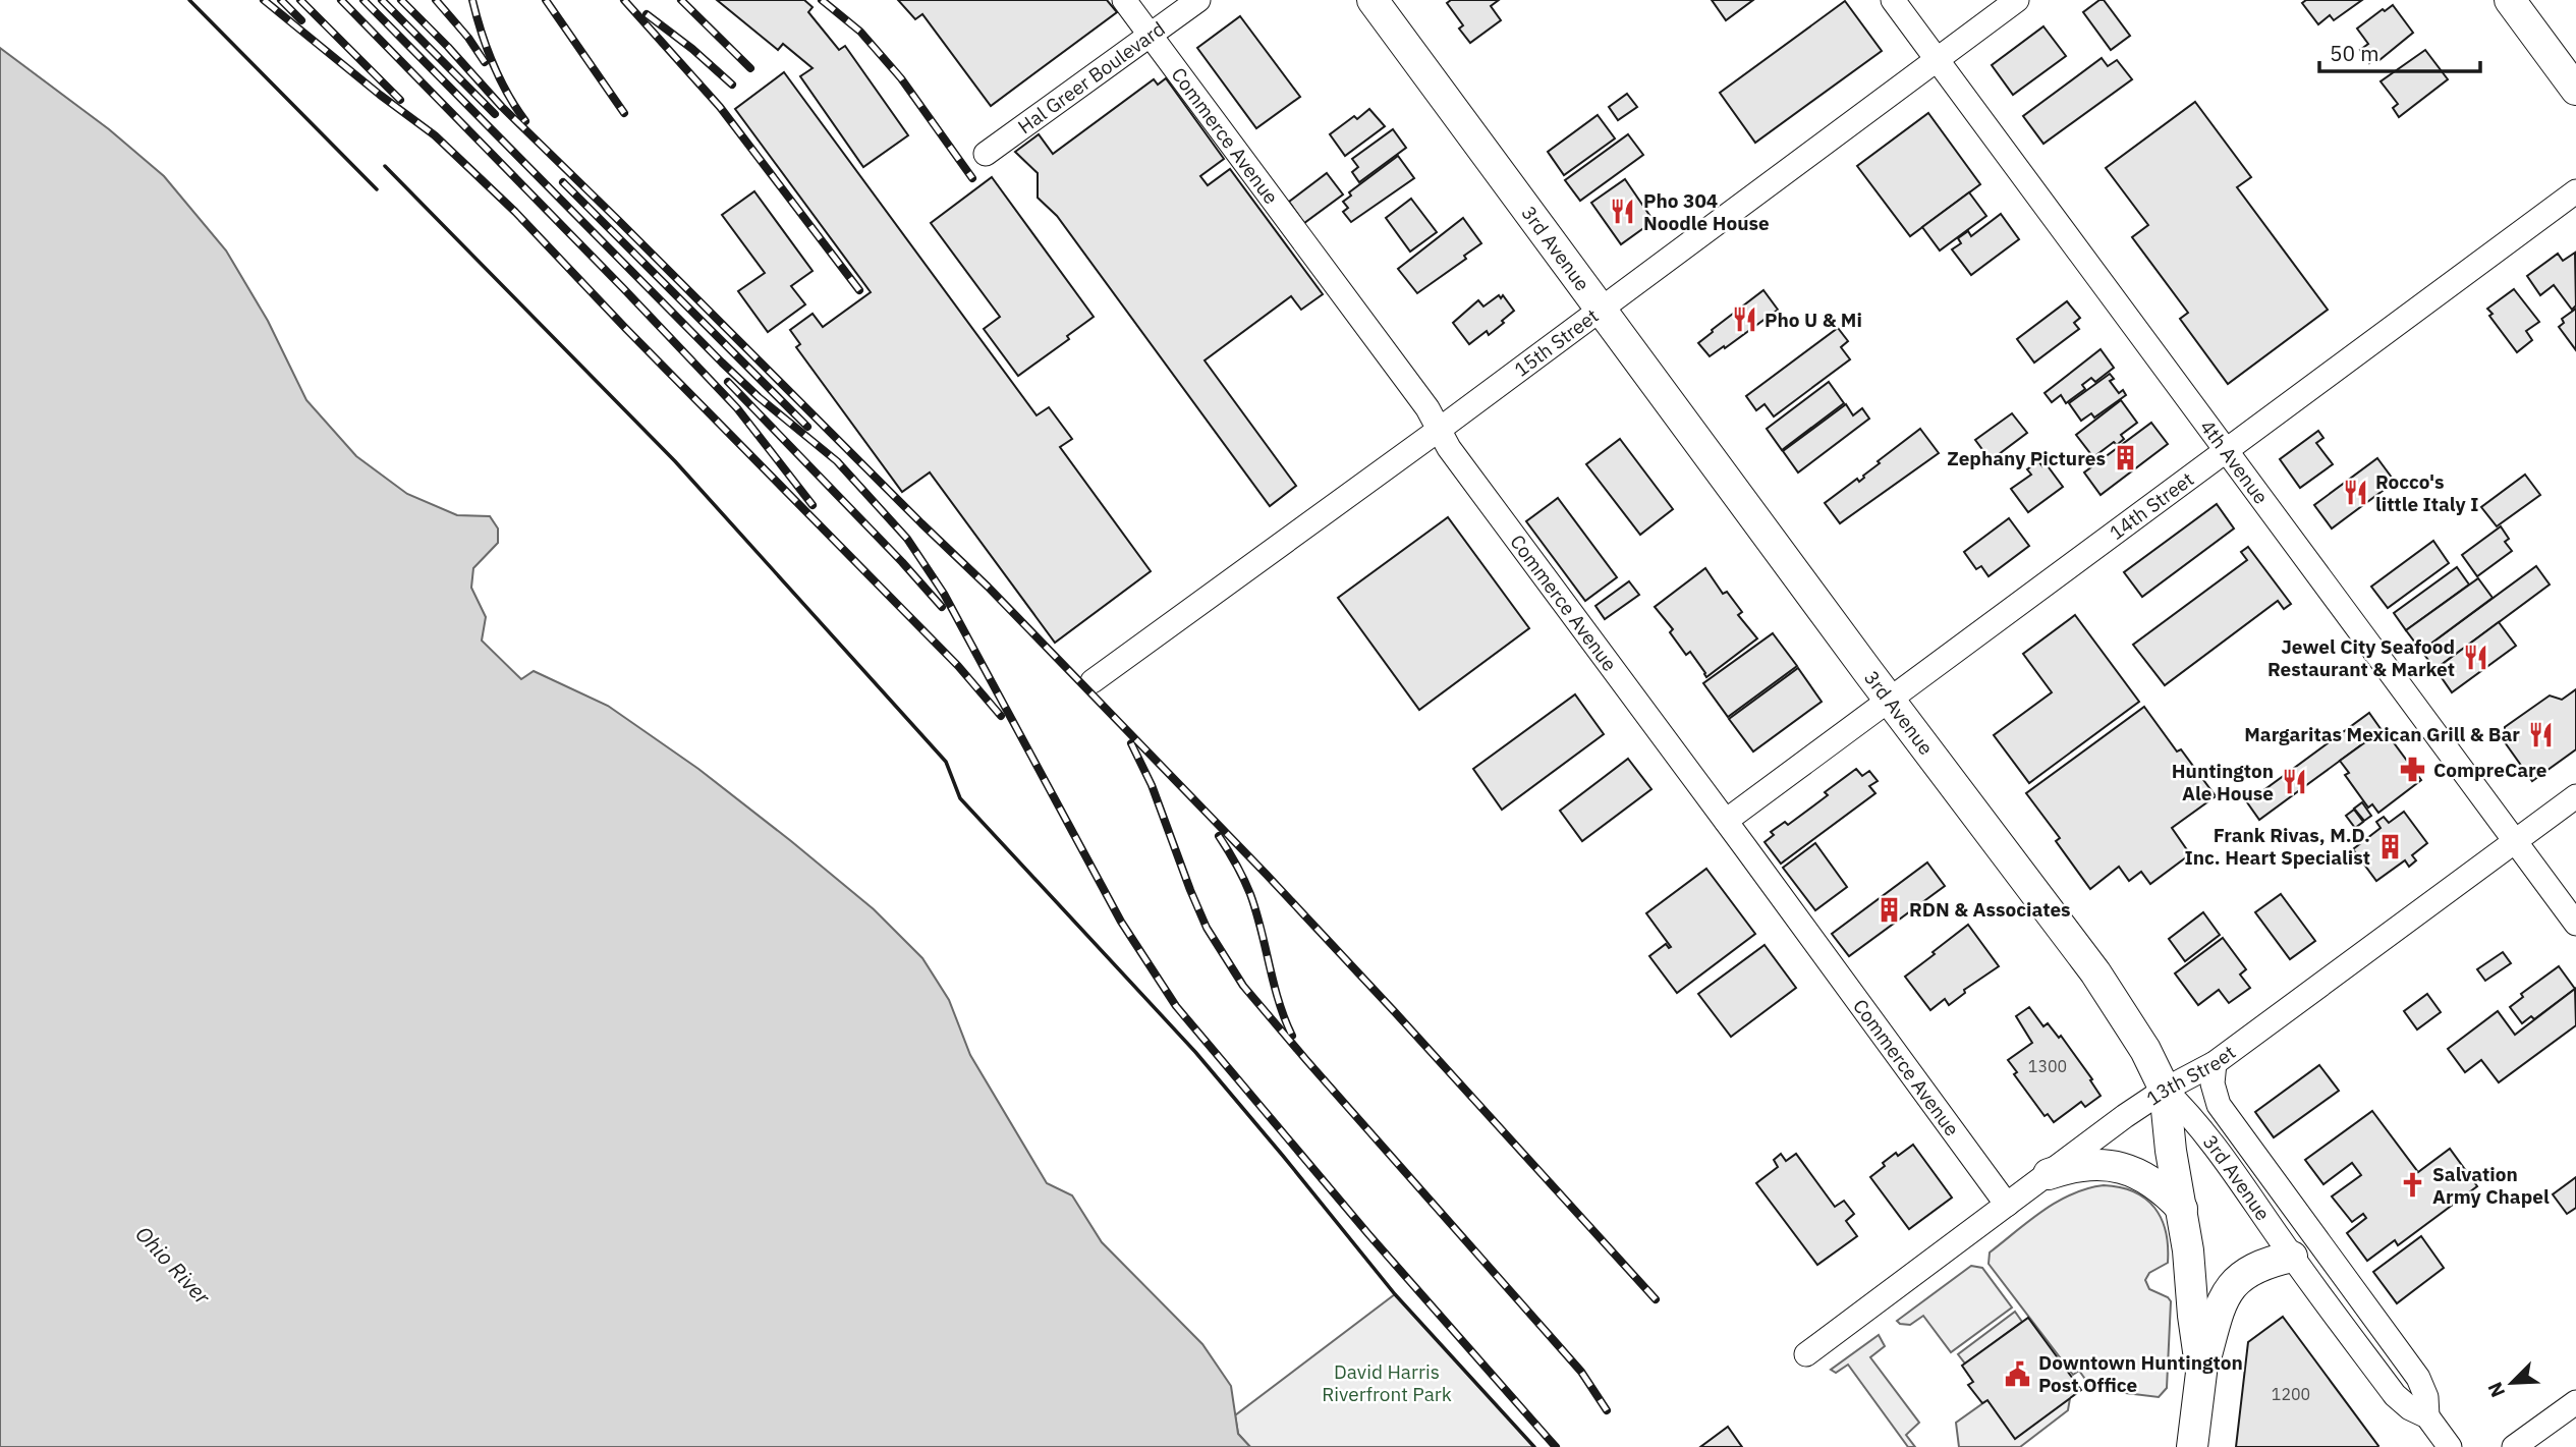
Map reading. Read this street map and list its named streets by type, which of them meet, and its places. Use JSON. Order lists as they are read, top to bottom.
{
  "streets": {
    "main road": ["3rd Avenue"],
    "street": [
      "Hal Greer Boulevard",
      "Commerce Avenue",
      "15th Street",
      "4th Avenue",
      "14th Street",
      "13th Street"
    ]
  },
  "crossings": [
    ["Hal Greer Boulevard", "Commerce Avenue"],
    ["Commerce Avenue", "15th Street"],
    ["Commerce Avenue", "14th Street"],
    ["Commerce Avenue", "13th Street"],
    ["3rd Avenue", "15th Street"],
    ["3rd Avenue", "14th Street"],
    ["3rd Avenue", "13th Street"],
    ["15th Street", "4th Avenue"],
    ["4th Avenue", "14th Street"],
    ["4th Avenue", "13th Street"]
  ],
  "water": ["Ohio River"],
  "parks": ["David Harris Riverfront Park"],
  "places": {
    "restaurant": [
      "Pho 304 Noodle House",
      "Pho U & Mi",
      "Rocco's little Italy I",
      "Jewel City Seafood Restaurant & Market",
      "Margaritas Mexican Grill & Bar",
      "Huntington Ale House"
    ],
    "building": ["Zephany Pictures", "Frank Rivas, M.D. Inc. Heart Specialist", "RDN & Associates"],
    "pharmacy": ["CompreCare"],
    "church": ["Salvation Army Chapel"],
    "public building": ["Downtown Huntington Post Office"]
  },
  "house_numbers": ["1300", "1200"],
  "scale_bar": "50 m",
  "north": "bottom left"
}
